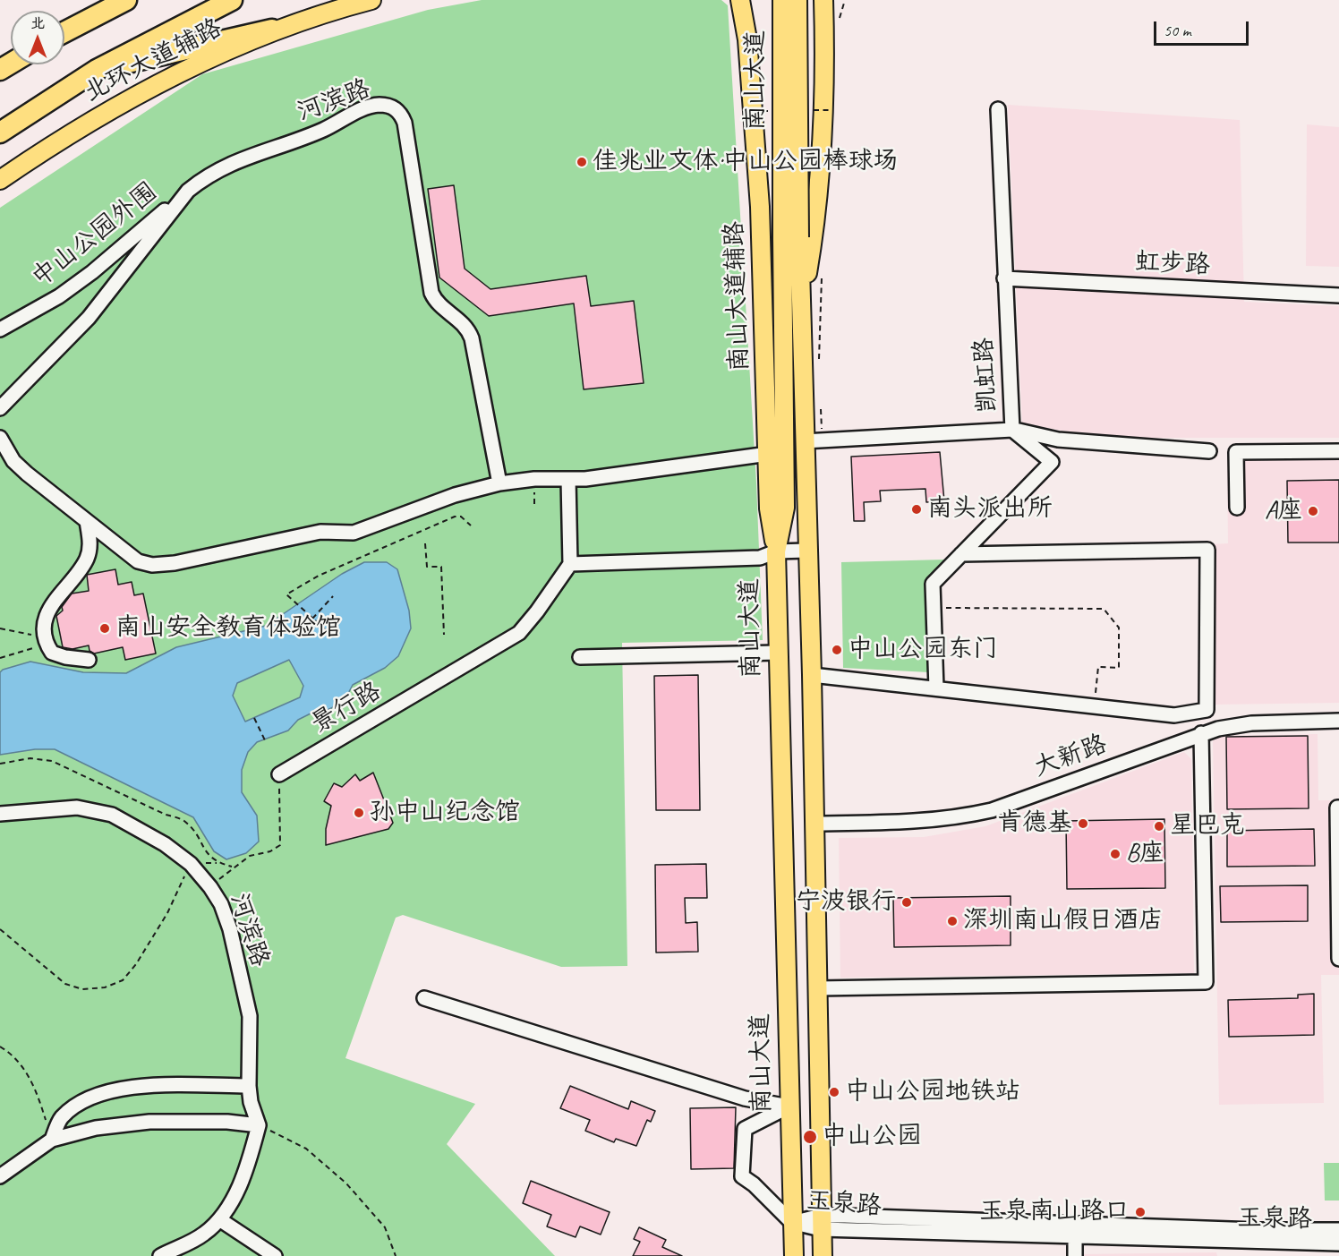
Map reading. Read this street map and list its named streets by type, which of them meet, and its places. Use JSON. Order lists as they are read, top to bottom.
{
  "streets": {
    "main road": ["北环大道辅路", "南山大道", "南山大道辅路"],
    "street": [
      "河滨路",
      "中山公园外围",
      "虹步路",
      "凯虹路",
      "景行路",
      "大新路",
      "玉泉路"
    ]
  },
  "crossings": [
    ["南山大道", "南山大道辅路"],
    ["南山大道", "凯虹路"],
    ["南山大道", "大新路"],
    ["南山大道", "玉泉路"],
    ["河滨路", "中山公园外围"],
    ["虹步路", "凯虹路"]
  ],
  "places": [
    "佳兆业文体·中山公园棒球场",
    "南头派出所",
    "A座",
    "南山安全教育体验馆",
    "中山公园东门",
    "孙中山纪念馆",
    "肯德基",
    "星巴克",
    "B座",
    "宁波银行",
    "深圳南山假日酒店",
    "中山公园地铁站",
    "中山公园",
    "玉泉南山路口"
  ],
  "scale_bar": "50 m",
  "north": "top"
}
